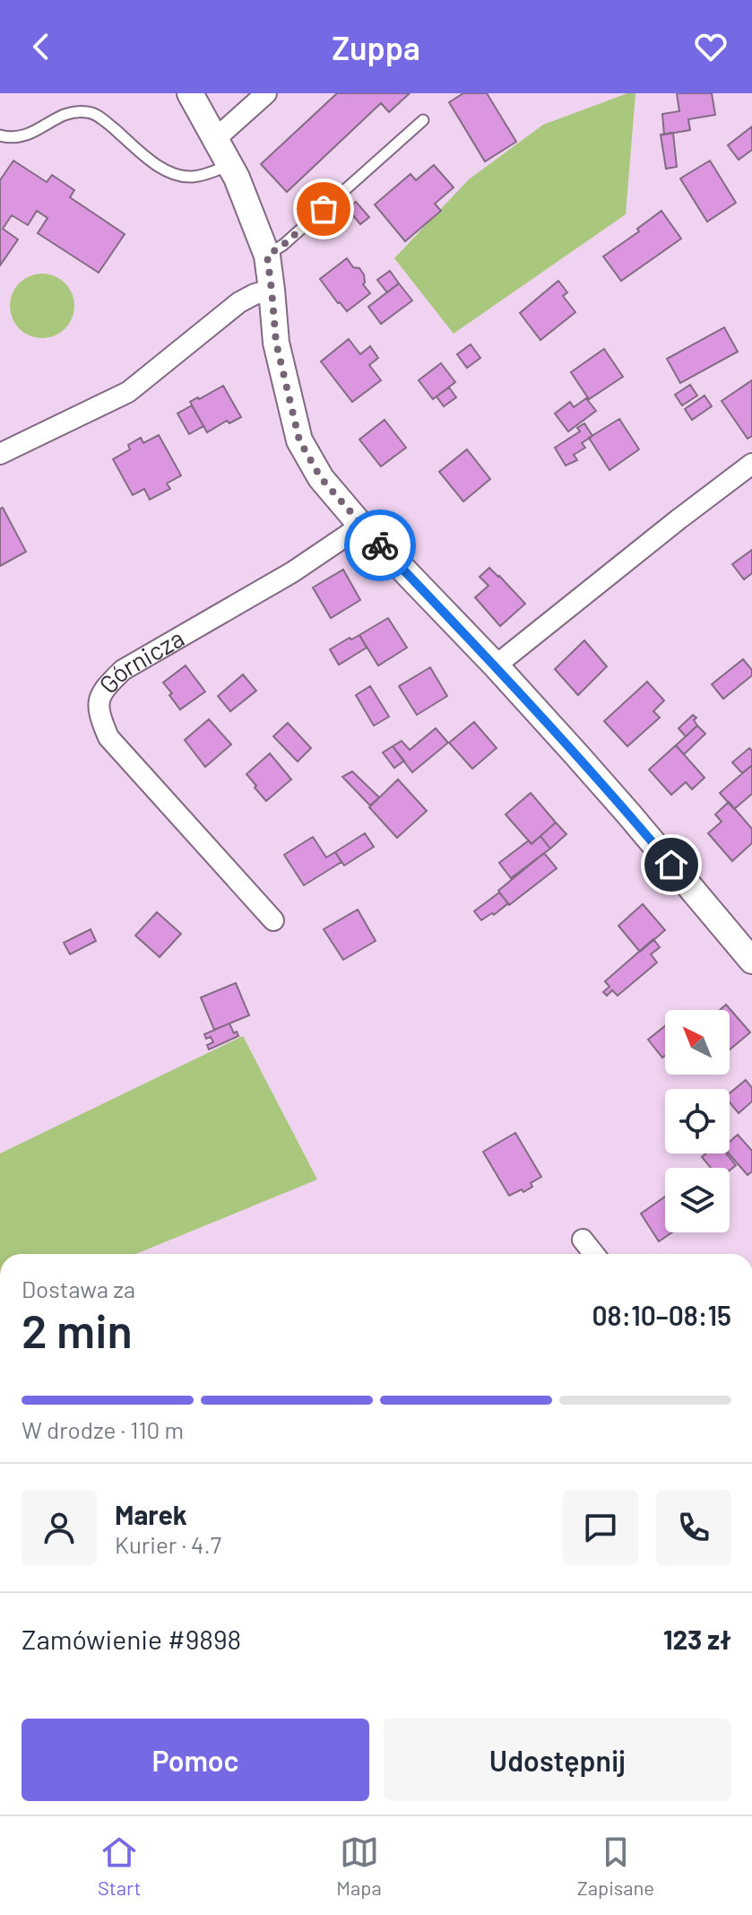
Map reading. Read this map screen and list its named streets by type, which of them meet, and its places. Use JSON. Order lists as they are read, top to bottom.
{
  "streets": {
    "street": ["Górnicza"]
  },
  "north": "top left",
  "page": {
    "header": "Zuppa",
    "heading": ["2 min", "Dostawa za", "08:10–08:15"],
    "panel": [
      "Marek",
      "Kurier · 4.7",
      "Zamówienie #9898",
      "123 zł"
    ],
    "bar": "W drodze · 110 m",
    "buttons": ["Pomoc", "Udostępnij"],
    "tabs": ["Start", "Mapa", "Zapisane"]
  }
}
